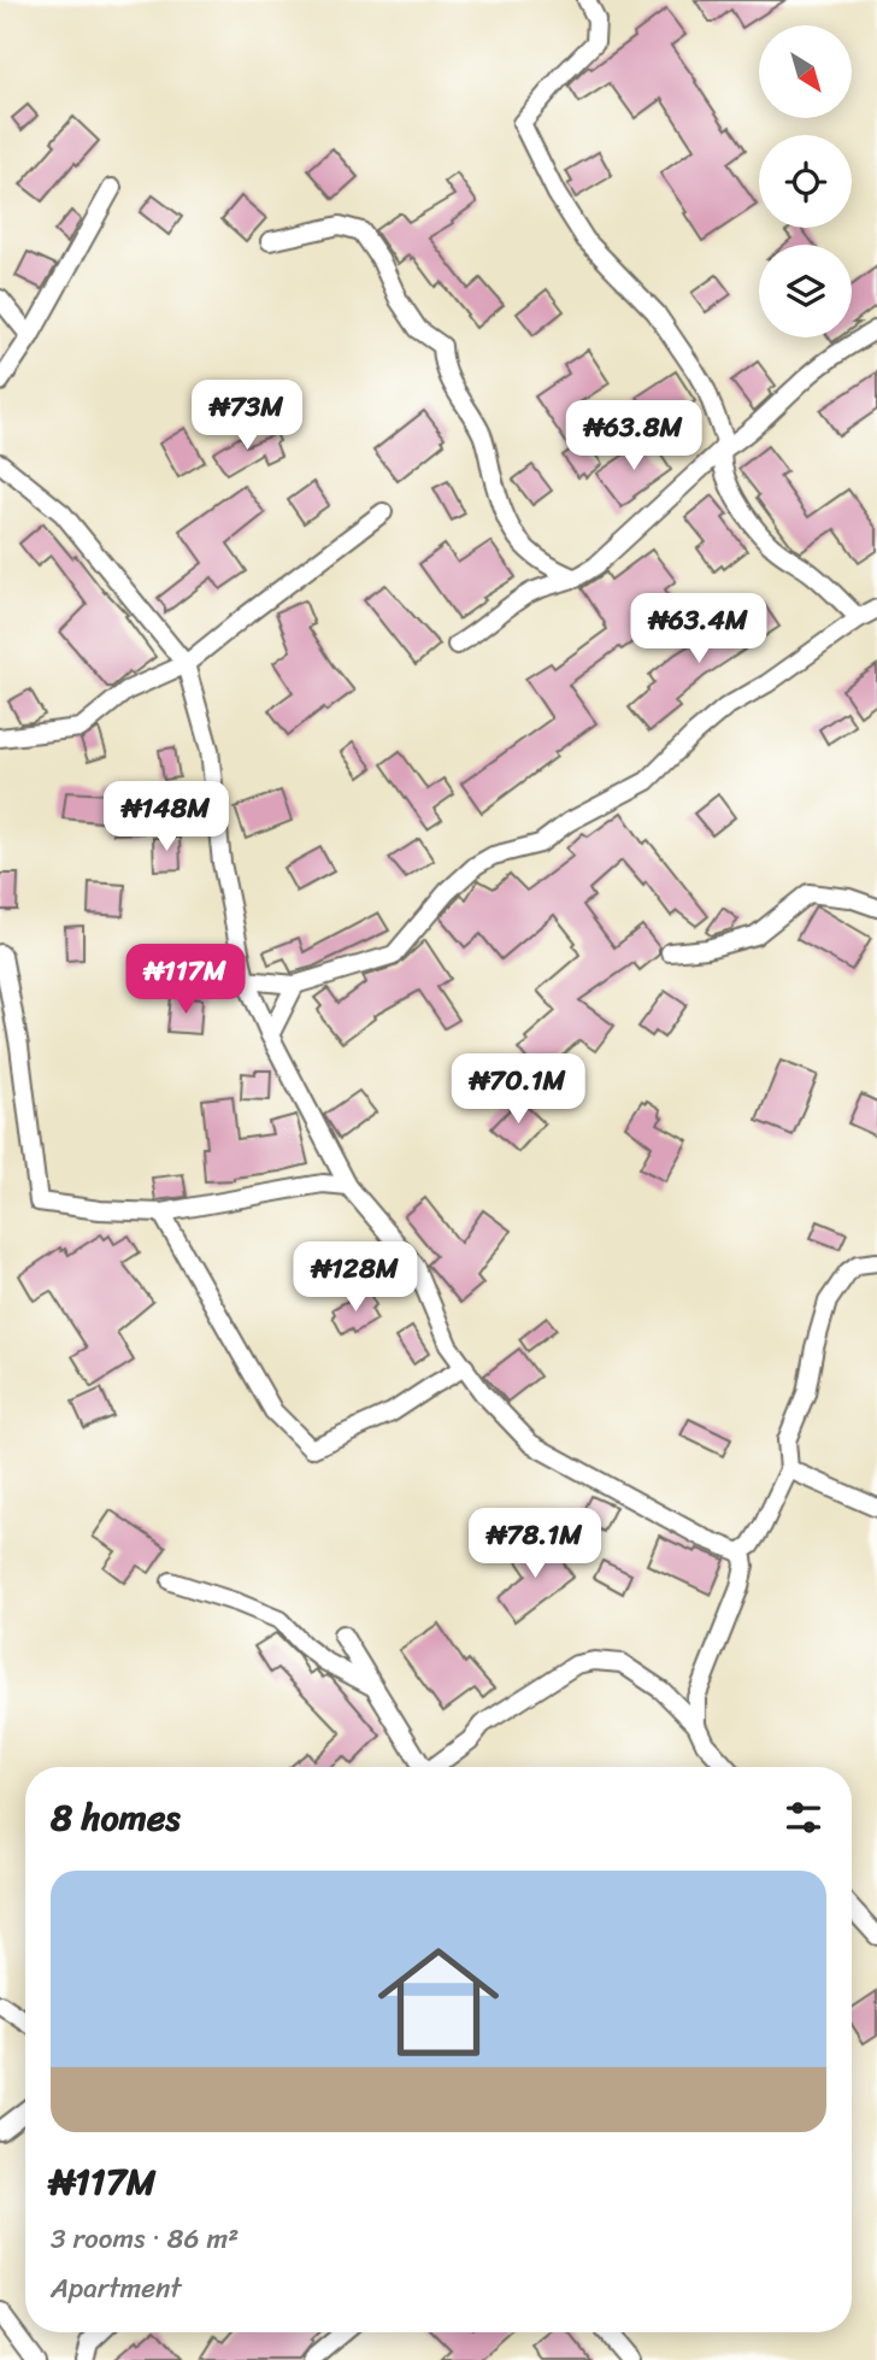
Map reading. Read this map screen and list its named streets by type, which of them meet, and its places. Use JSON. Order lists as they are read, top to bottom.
{
  "north": "bottom right",
  "page": {
    "price": [
      "₦73M",
      "₦63.8M",
      "₦63.4M",
      "₦148M",
      "₦117M",
      "₦70.1M",
      "₦128M",
      "₦78.1M"
    ],
    "heading": "8 homes",
    "list": [
      {
        "name": "₦117M",
        "note": "3 rooms · 86 m² · Apartment"
      }
    ]
  }
}
